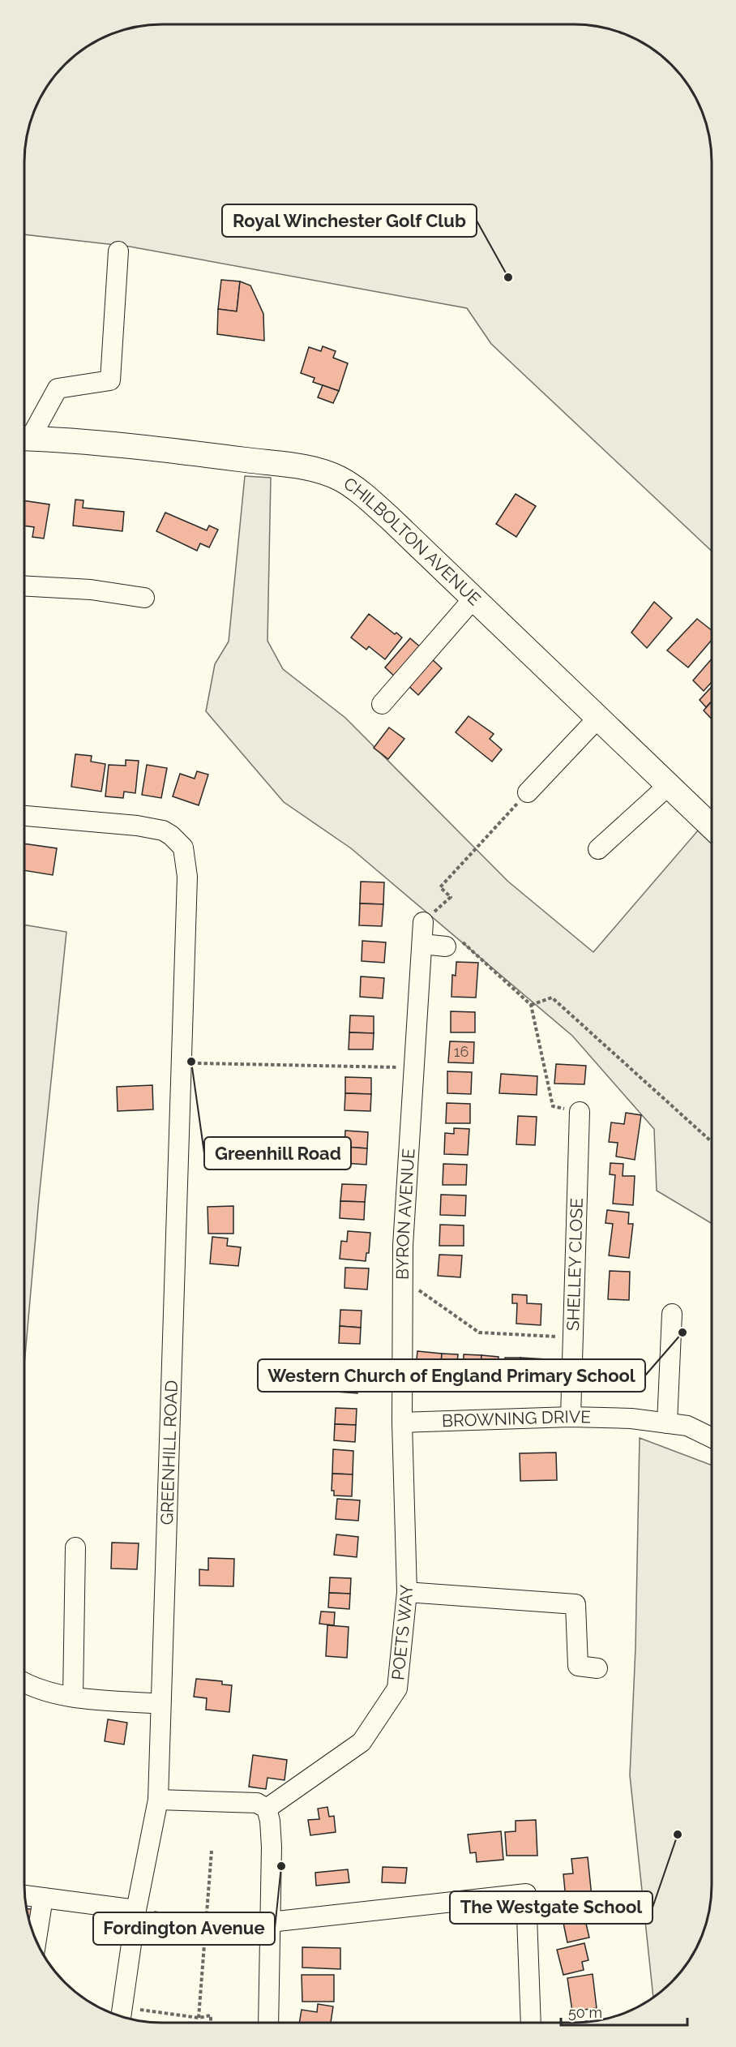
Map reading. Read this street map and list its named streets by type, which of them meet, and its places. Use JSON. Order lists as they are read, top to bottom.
{
  "streets": {
    "main road": ["CHILBOLTON AVENUE"],
    "street": [
      "BYRON AVENUE",
      "SHELLEY CLOSE",
      "BROWNING DRIVE",
      "GREENHILL ROAD",
      "POETS WAY"
    ]
  },
  "crossings": [
    ["BYRON AVENUE", "BROWNING DRIVE"],
    ["BYRON AVENUE", "POETS WAY"],
    ["SHELLEY CLOSE", "BROWNING DRIVE"]
  ],
  "places": [
    "Royal Winchester Golf Club",
    "Greenhill Road",
    "Western Church of England Primary School",
    "The Westgate School",
    "Fordington Avenue"
  ],
  "house_numbers": ["16"],
  "scale_bar": "50 m"
}
